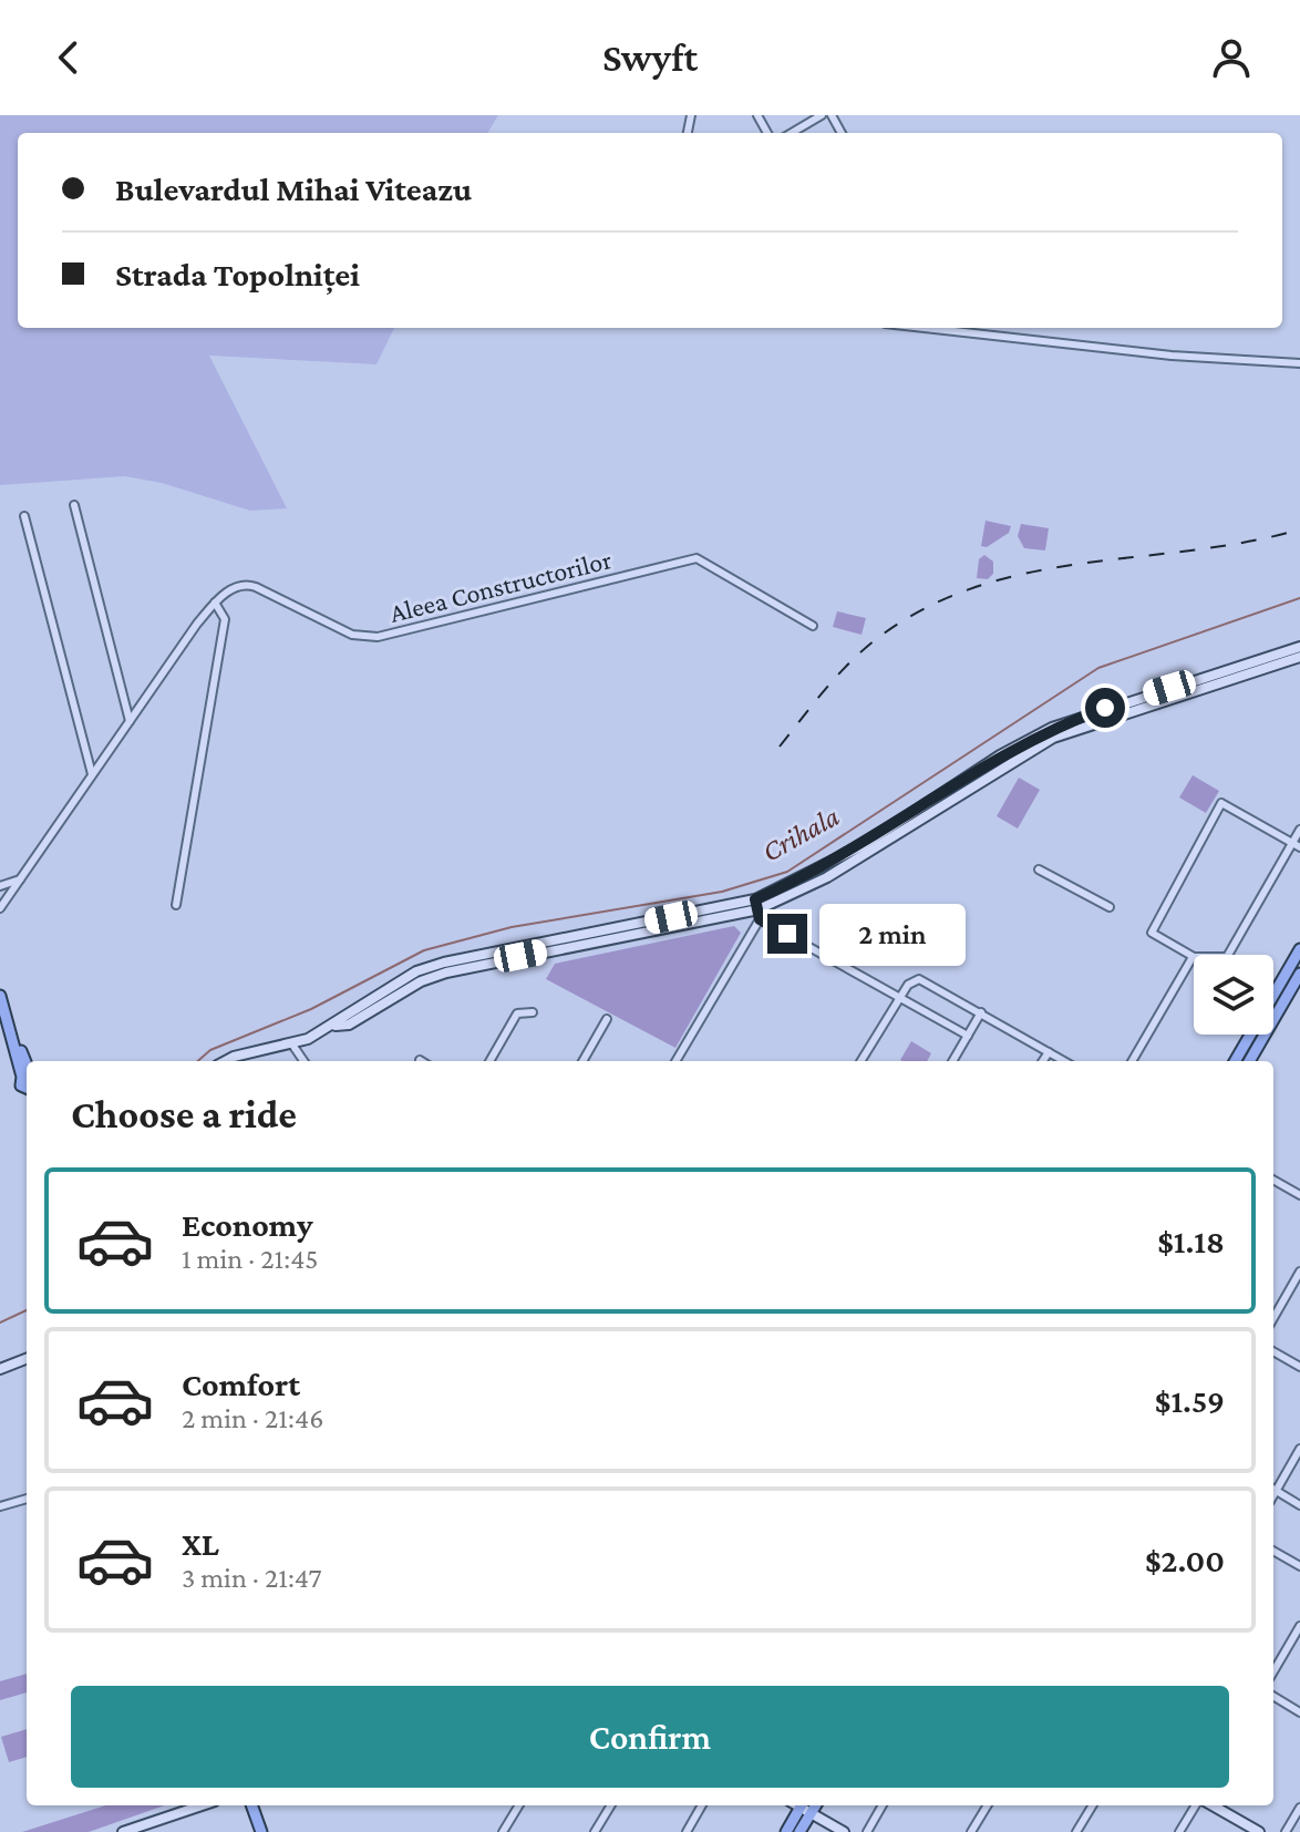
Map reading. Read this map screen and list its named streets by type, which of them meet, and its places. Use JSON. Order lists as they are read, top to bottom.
{
  "streets": {
    "street": ["Aleea Constructorilor"]
  },
  "water": ["Crihala"],
  "page": {
    "header": "Swyft",
    "banner": ["Bulevardul Mihai Viteazu", "Strada Topolniței"],
    "bubble": "2 min",
    "heading": "Choose a ride",
    "list": [
      {
        "name": "Economy",
        "note": "1 min · 21:45",
        "value": "$1.18"
      },
      {
        "name": "Comfort",
        "note": "2 min · 21:46",
        "value": "$1.59"
      },
      {
        "name": "XL",
        "note": "3 min · 21:47",
        "value": "$2.00"
      }
    ],
    "buttons": "Confirm"
  }
}
